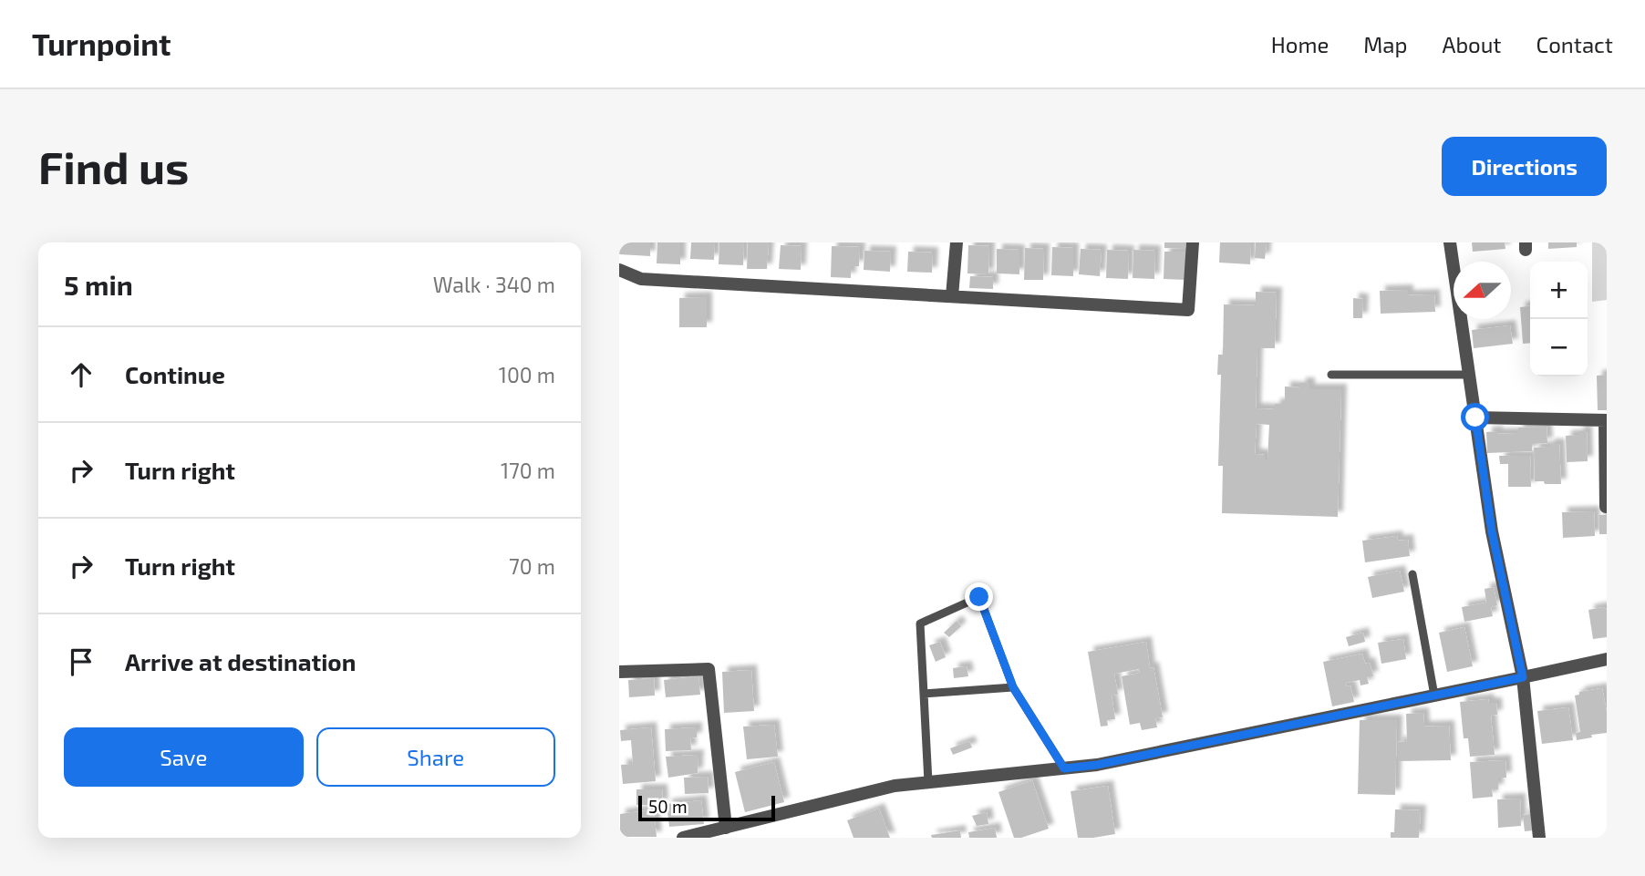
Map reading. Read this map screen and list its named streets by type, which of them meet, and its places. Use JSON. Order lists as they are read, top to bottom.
{
  "scale_bar": "50 m",
  "north": "left",
  "page": {
    "header": "Turnpoint",
    "nav": [
      "Home",
      "Map",
      "About",
      "Contact"
    ],
    "buttons": [
      "Directions",
      ["Save", "Share"]
    ],
    "title": "Find us",
    "heading": ["5 min", "Walk · 340 m"],
    "map_buttons": ["+", "−"],
    "list": [
      ["Continue", "100 m"],
      ["Turn right", "170 m"],
      ["Turn right", "70 m"],
      "Arrive at destination"
    ],
    "scale": "50 m"
  }
}
